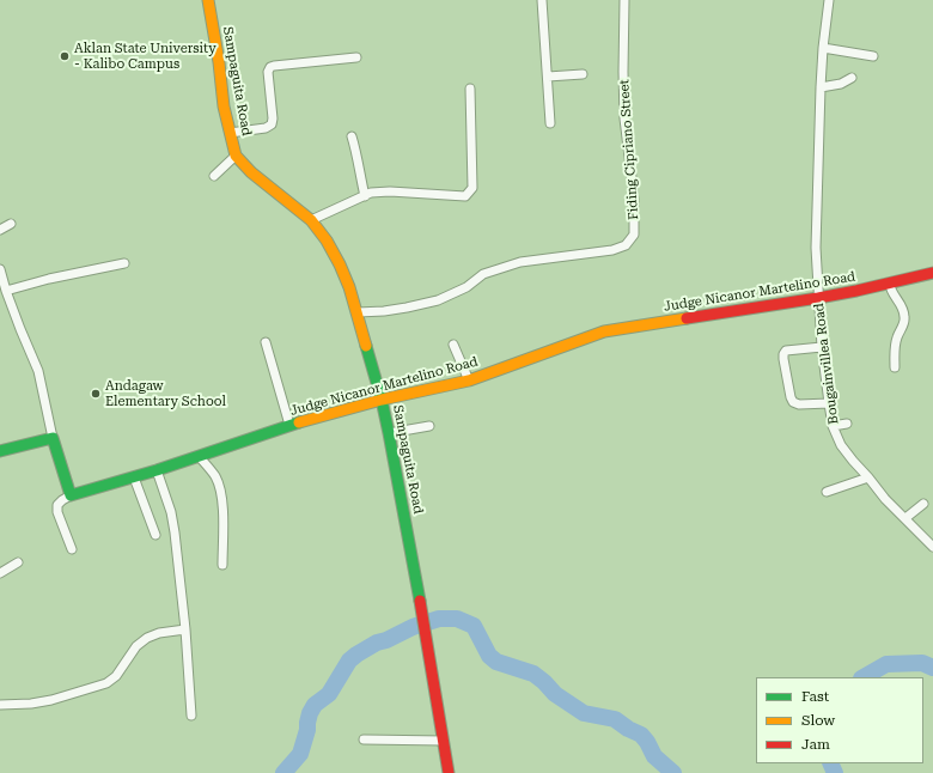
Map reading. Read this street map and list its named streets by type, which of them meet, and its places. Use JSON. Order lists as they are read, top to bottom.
{
  "streets": {
    "street": [
      "Sampaguita Road",
      "Fiding Cipriano Street",
      "Judge Nicanor Martelino Road",
      "Bougainvillea Road"
    ]
  },
  "crossings": [
    ["Sampaguita Road", "Fiding Cipriano Street"],
    ["Sampaguita Road", "Judge Nicanor Martelino Road"],
    ["Judge Nicanor Martelino Road", "Bougainvillea Road"]
  ],
  "places": ["Aklan State University - Kalibo Campus", "Andagaw Elementary School"],
  "legend": ["Fast", "Slow", "Jam"]
}
